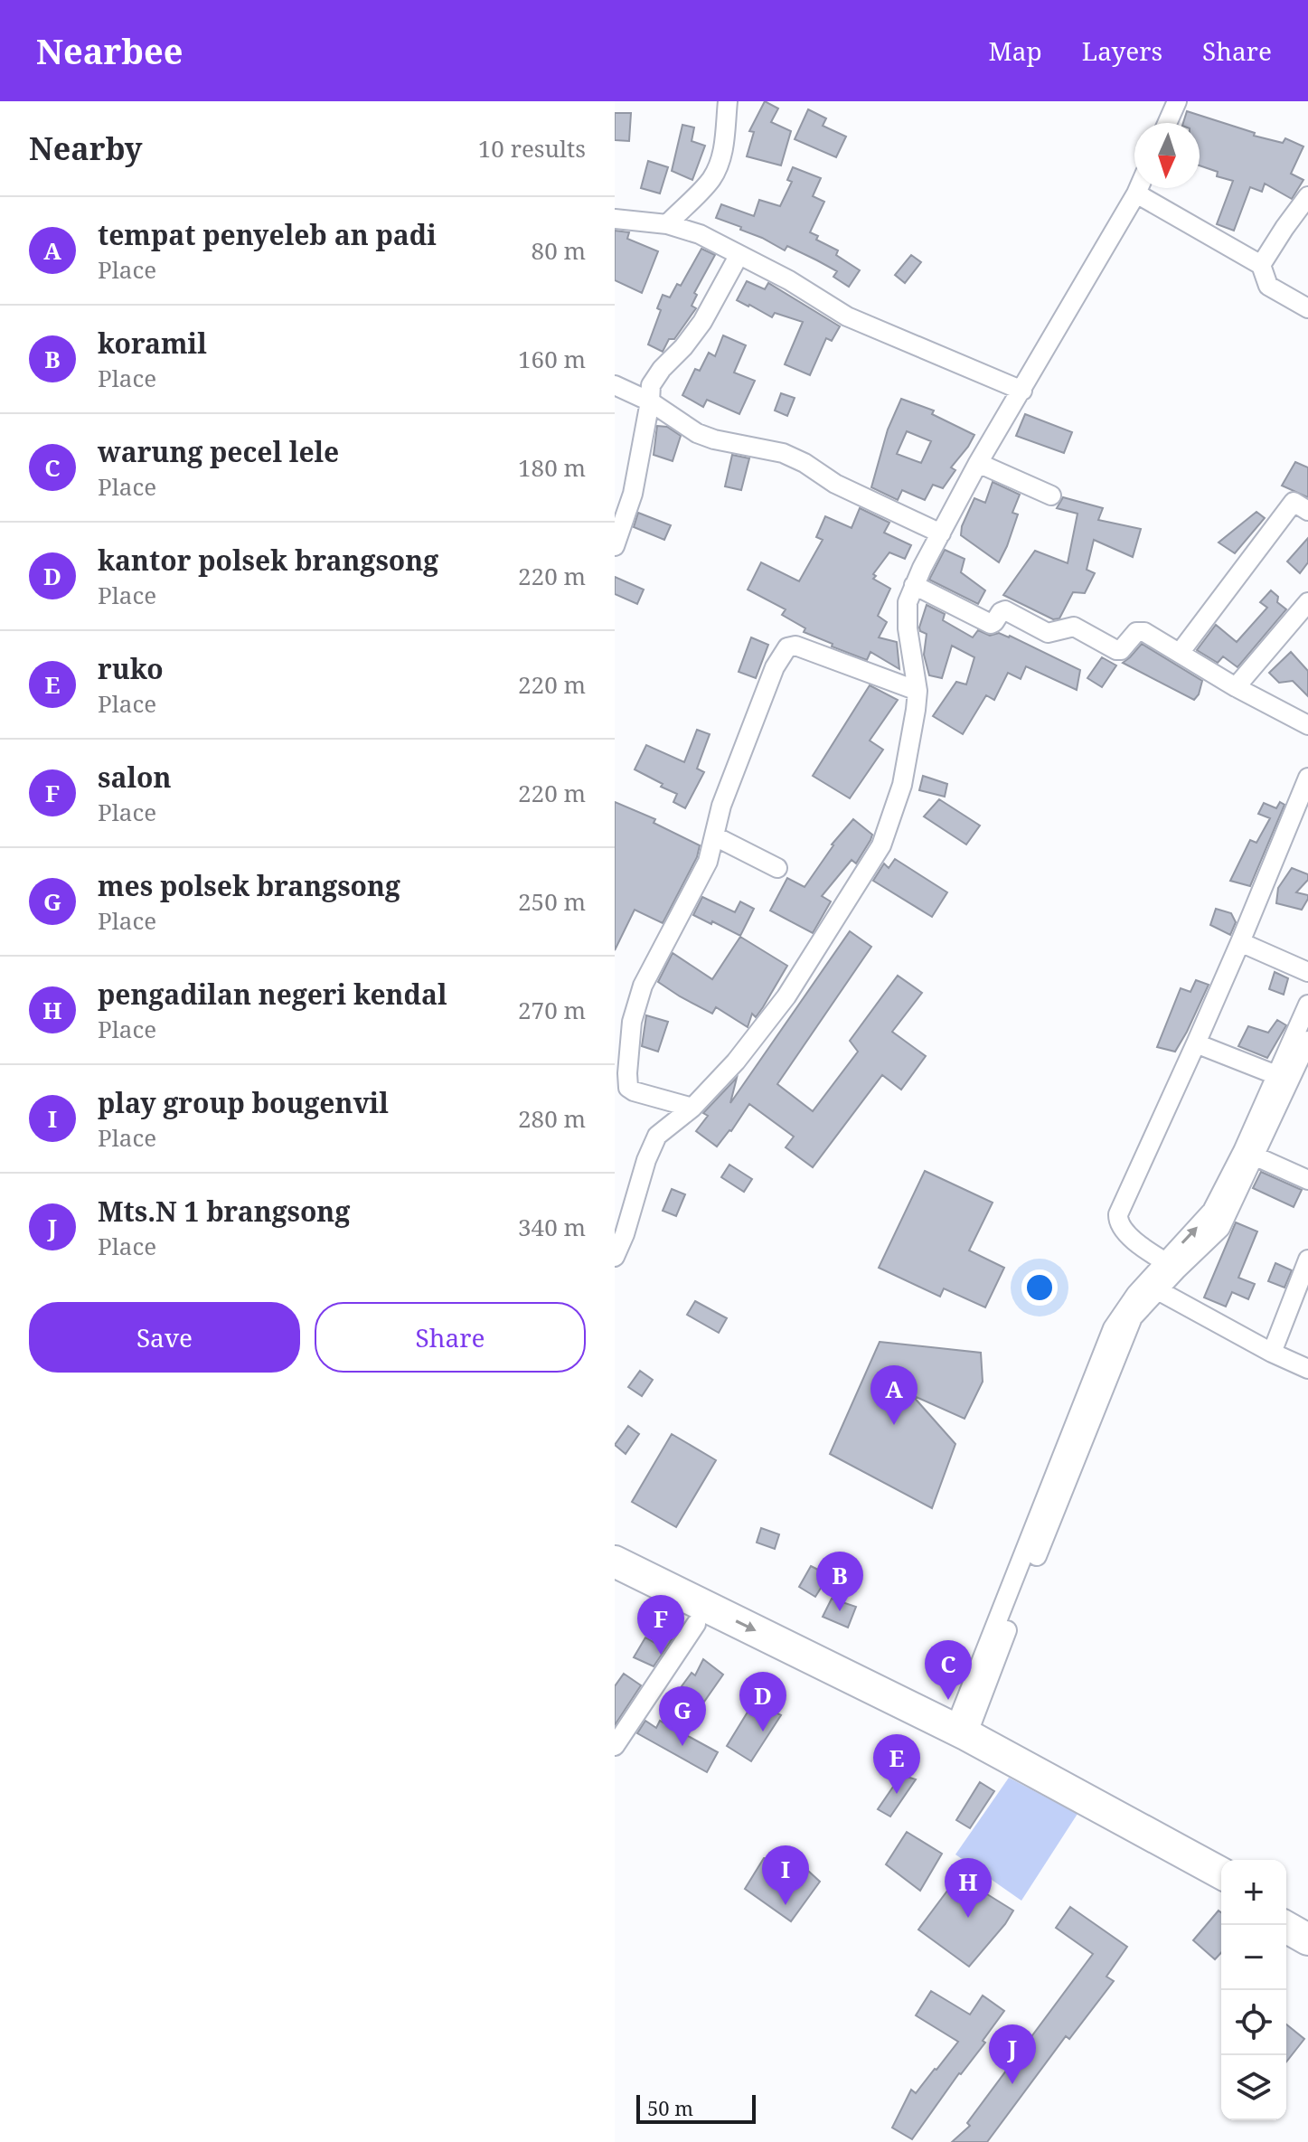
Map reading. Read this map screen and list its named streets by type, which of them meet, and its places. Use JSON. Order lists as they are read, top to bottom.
{
  "scale_bar": "50 m",
  "north": "bottom",
  "page": {
    "header": "Nearbee",
    "nav": ["Map", "Layers", "Share"],
    "heading": ["Nearby", "10 results"],
    "list": [
      {
        "mark": "A",
        "name": "tempat penyeleb an padi",
        "note": "Place",
        "value": "80 m"
      },
      {
        "mark": "B",
        "name": "koramil",
        "note": "Place",
        "value": "160 m"
      },
      {
        "mark": "C",
        "name": "warung pecel lele",
        "note": "Place",
        "value": "180 m"
      },
      {
        "mark": "D",
        "name": "kantor polsek brangsong",
        "note": "Place",
        "value": "220 m"
      },
      {
        "mark": "E",
        "name": "ruko",
        "note": "Place",
        "value": "220 m"
      },
      {
        "mark": "F",
        "name": "salon",
        "note": "Place",
        "value": "220 m"
      },
      {
        "mark": "G",
        "name": "mes polsek brangsong",
        "note": "Place",
        "value": "250 m"
      },
      {
        "mark": "H",
        "name": "pengadilan negeri kendal",
        "note": "Place",
        "value": "270 m"
      },
      {
        "mark": "I",
        "name": "play group bougenvil",
        "note": "Place",
        "value": "280 m"
      },
      {
        "mark": "J",
        "name": "Mts.N 1 brangsong",
        "note": "Place",
        "value": "340 m"
      }
    ],
    "buttons": ["Save", "Share"],
    "pins": [
      "A",
      "B",
      "F",
      "C",
      "D",
      "G",
      "E",
      "I",
      "H",
      "J"
    ],
    "map_buttons": ["+", "−"],
    "scale": "50 m"
  }
}
